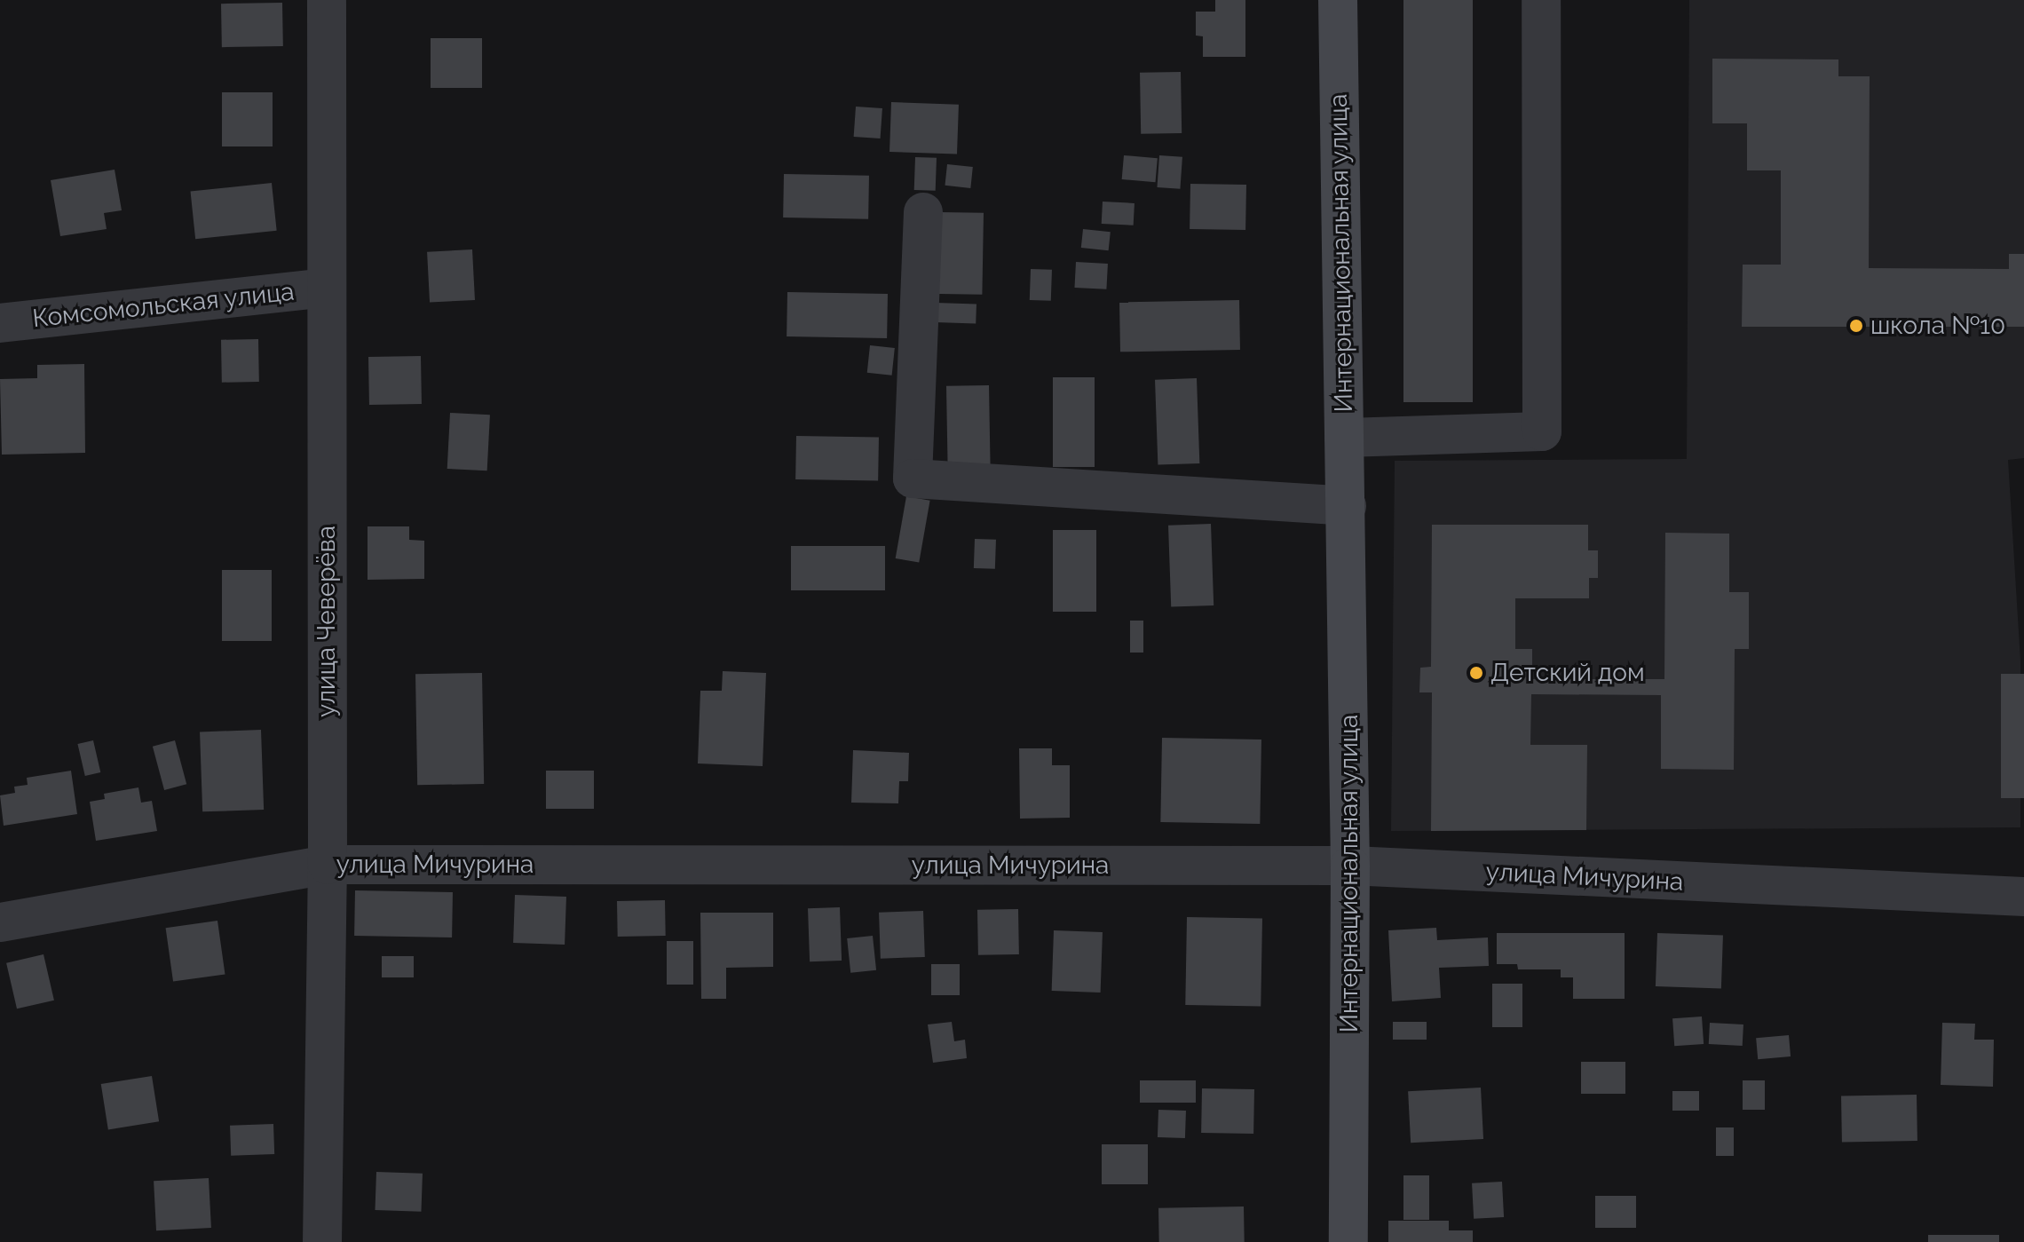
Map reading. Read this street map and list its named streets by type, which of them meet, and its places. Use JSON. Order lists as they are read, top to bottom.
{
  "streets": {
    "main road": ["Интернациональная улица"],
    "street": ["Комсомольская улица", "улица Чеверёва", "улица Мичурина"]
  },
  "crossings": [
    ["Интернациональная улица", "улица Мичурина"],
    ["Комсомольская улица", "улица Чеверёва"],
    ["улица Чеверёва", "улица Мичурина"]
  ],
  "places": ["школа №10", "Детский дом"]
}
